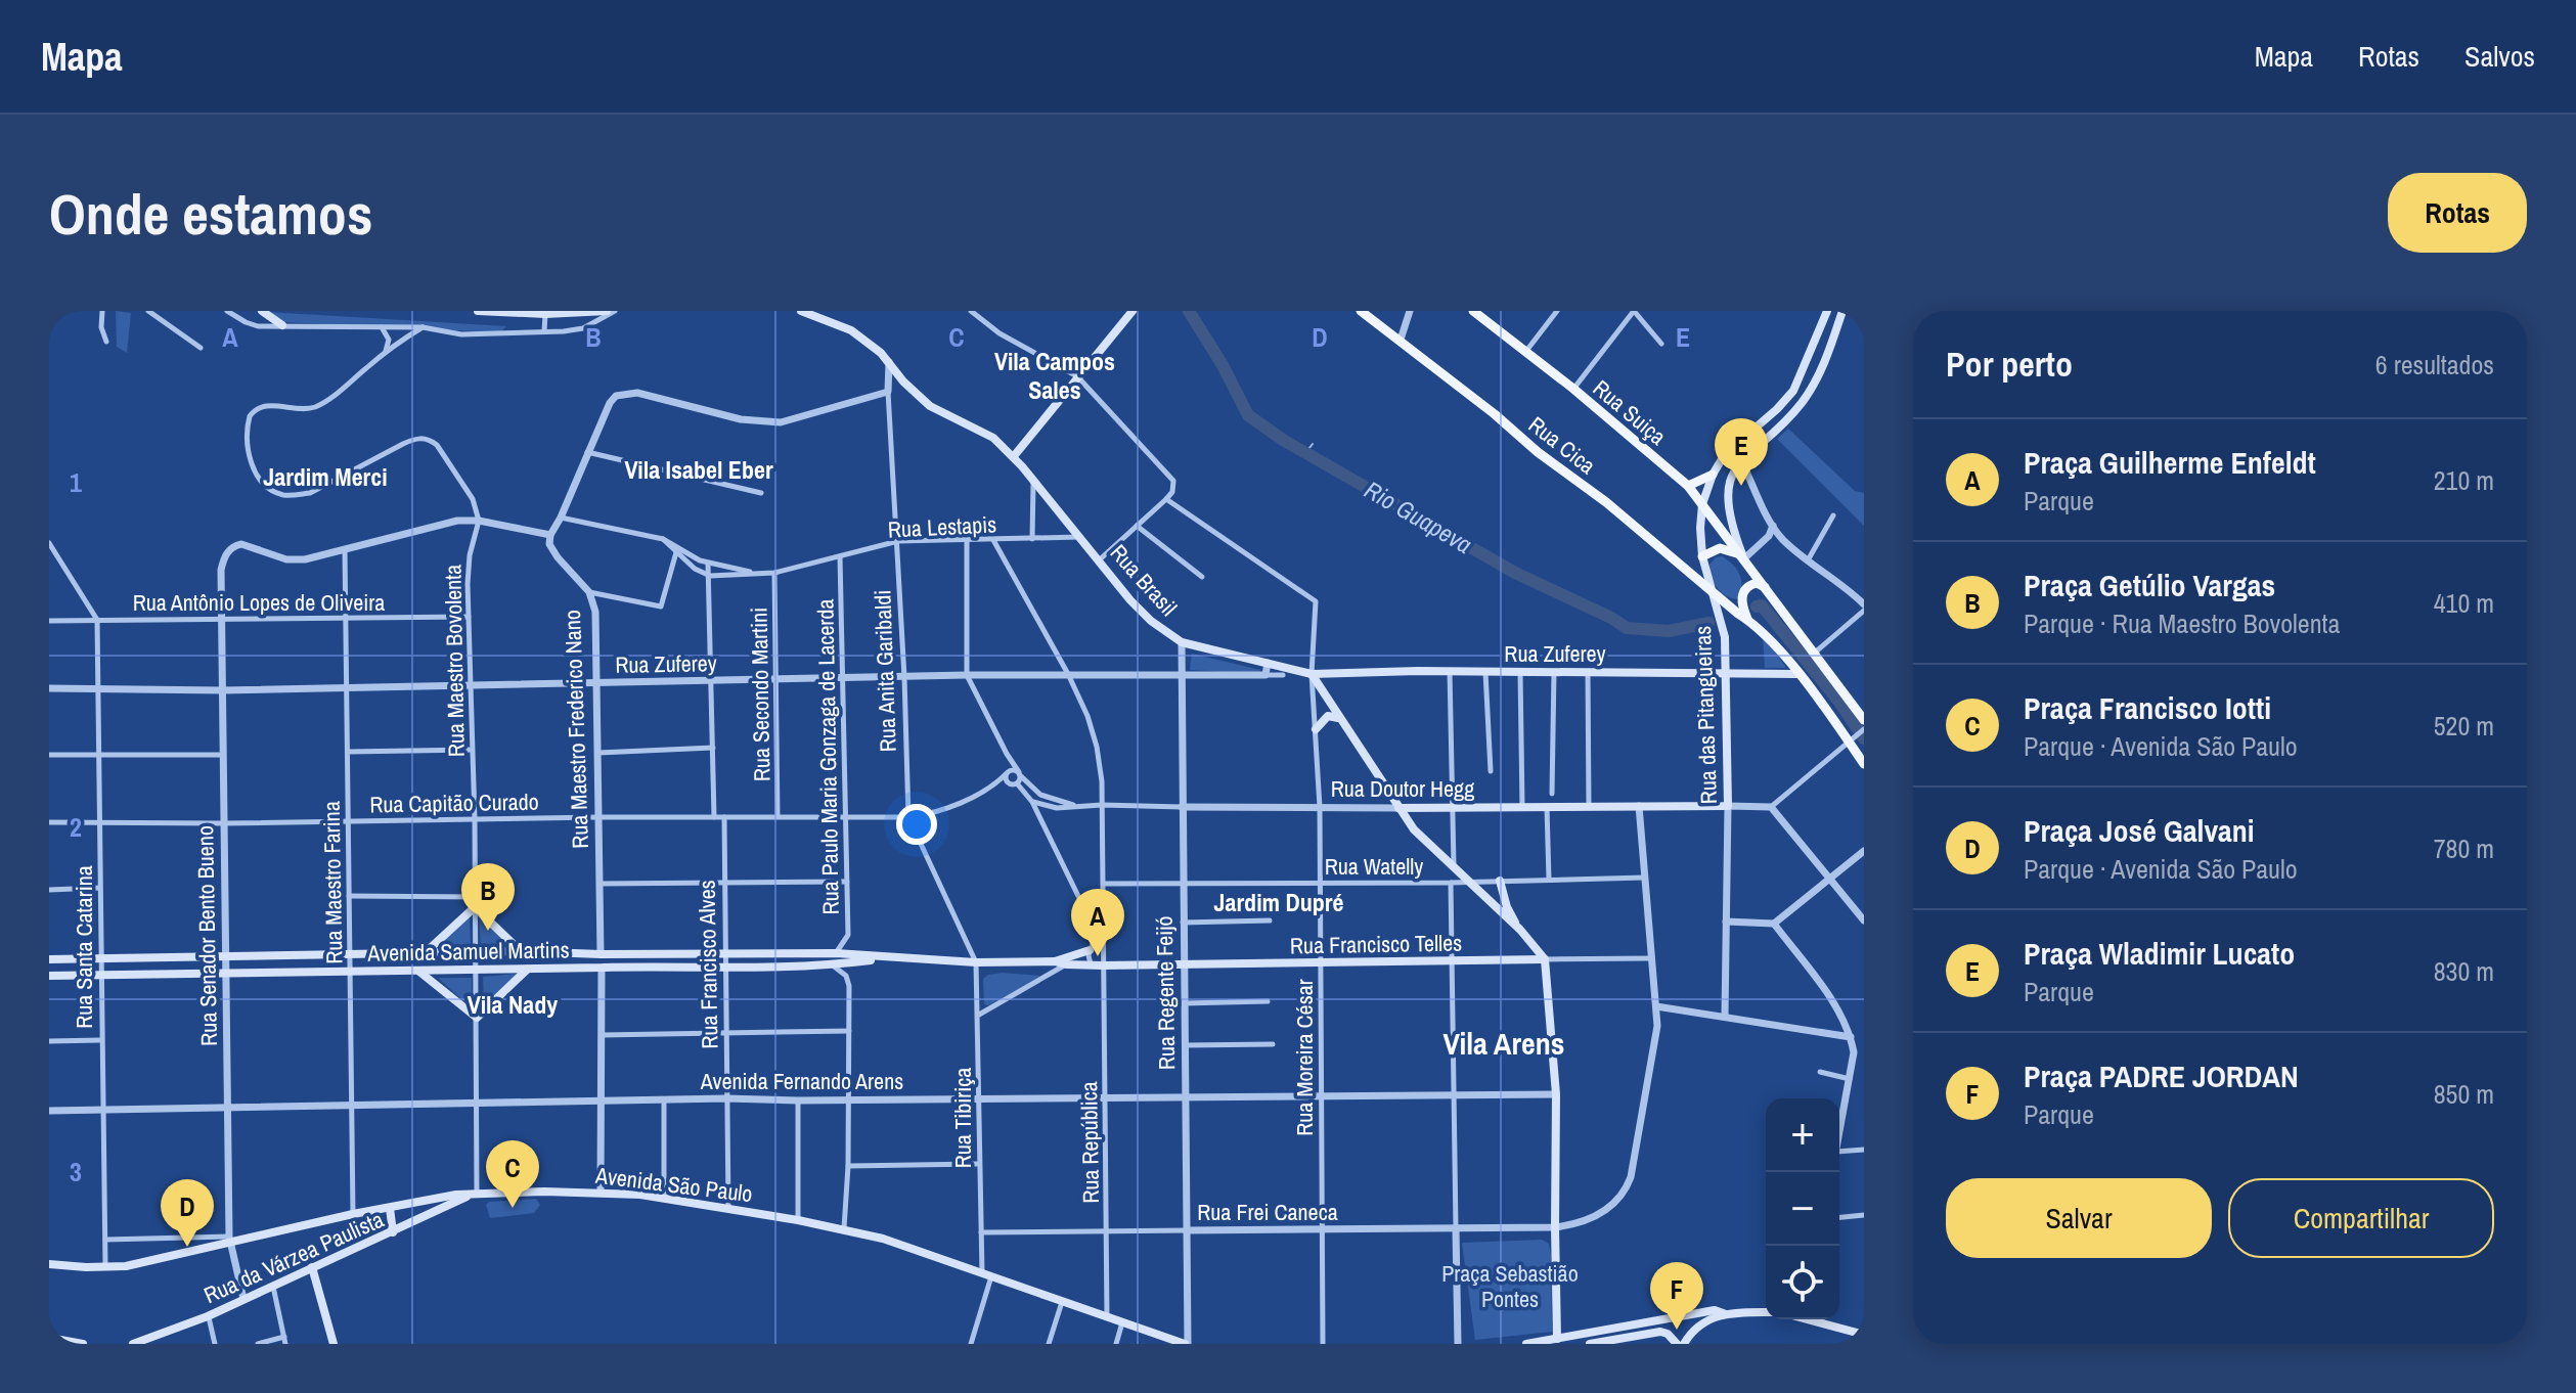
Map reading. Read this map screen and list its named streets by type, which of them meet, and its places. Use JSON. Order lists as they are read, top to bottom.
{
  "streets": {
    "main road": [
      "Rua Suiça",
      "Rua Cica",
      "Rua Brasil",
      "Rua Zuferey",
      "Rua das Pitangueiras",
      "Rua Doutor Hegg",
      "Rua Francisco Telles",
      "Avenida Samuel Martins",
      "Avenida São Paulo",
      "Rua da Várzea Paulista"
    ],
    "street": [
      "Rua Lestapis",
      "Rua Antônio Lopes de Oliveira",
      "Rua Maestro Bovolenta",
      "Rua Anita Garibaldi",
      "Rua Secondo Martini",
      "Rua Maestro Frederico Nano",
      "Rua Paulo Maria Gonzaga de Lacerda",
      "Rua Capitão Curado",
      "Rua Watelly",
      "Rua Maestro Farina",
      "Rua Senador Bento Bueno",
      "Rua Santa Catarina",
      "Rua Francisco Alves",
      "Rua Regente Feijó",
      "Rua Moreira César",
      "Avenida Fernando Arens",
      "Rua Tibiriça",
      "Rua República",
      "Rua Frei Caneca"
    ]
  },
  "crossings": [
    ["Rua Suiça", "Rua das Pitangueiras"],
    ["Rua Cica", "Rua Zuferey"],
    ["Rua Cica", "Rua das Pitangueiras"],
    ["Rua Lestapis", "Rua Brasil"],
    ["Rua Lestapis", "Rua Anita Garibaldi"],
    ["Rua Lestapis", "Rua Secondo Martini"],
    ["Rua Lestapis", "Rua Paulo Maria Gonzaga de Lacerda"],
    ["Rua Brasil", "Rua Zuferey"],
    ["Rua Brasil", "Rua Anita Garibaldi"],
    ["Rua Brasil", "Rua Regente Feijó"],
    ["Rua Brasil", "Rua Moreira César"],
    ["Rua Antônio Lopes de Oliveira", "Rua Maestro Bovolenta"],
    ["Rua Antônio Lopes de Oliveira", "Rua Maestro Farina"],
    ["Rua Antônio Lopes de Oliveira", "Rua Senador Bento Bueno"],
    ["Rua Antônio Lopes de Oliveira", "Rua Santa Catarina"],
    ["Rua Zuferey", "Rua Maestro Bovolenta"],
    ["Rua Zuferey", "Rua Anita Garibaldi"],
    ["Rua Zuferey", "Rua Secondo Martini"],
    ["Rua Zuferey", "Rua das Pitangueiras"],
    ["Rua Zuferey", "Rua Maestro Frederico Nano"],
    ["Rua Zuferey", "Rua Paulo Maria Gonzaga de Lacerda"],
    ["Rua Zuferey", "Rua Doutor Hegg"],
    ["Rua Zuferey", "Rua Maestro Farina"],
    ["Rua Zuferey", "Rua Senador Bento Bueno"],
    ["Rua Zuferey", "Rua Santa Catarina"],
    ["Rua Zuferey", "Rua Regente Feijó"],
    ["Rua Zuferey", "Rua Moreira César"],
    ["Rua Maestro Bovolenta", "Rua Capitão Curado"],
    ["Rua Maestro Bovolenta", "Avenida Samuel Martins"],
    ["Rua Maestro Bovolenta", "Avenida Fernando Arens"],
    ["Rua Maestro Bovolenta", "Avenida São Paulo"],
    ["Rua Maestro Bovolenta", "Rua da Várzea Paulista"],
    ["Rua Anita Garibaldi", "Rua Capitão Curado"],
    ["Rua Anita Garibaldi", "Avenida Samuel Martins"],
    ["Rua Anita Garibaldi", "Rua Tibiriça"],
    ["Rua Secondo Martini", "Rua Capitão Curado"],
    ["Rua das Pitangueiras", "Rua Doutor Hegg"],
    ["Rua Maestro Frederico Nano", "Rua Capitão Curado"],
    ["Rua Maestro Frederico Nano", "Avenida Samuel Martins"],
    ["Rua Paulo Maria Gonzaga de Lacerda", "Rua Capitão Curado"],
    ["Rua Paulo Maria Gonzaga de Lacerda", "Avenida Samuel Martins"],
    ["Rua Doutor Hegg", "Rua Regente Feijó"],
    ["Rua Doutor Hegg", "Rua Moreira César"],
    ["Rua Doutor Hegg", "Rua Frei Caneca"],
    ["Rua Capitão Curado", "Rua Maestro Farina"],
    ["Rua Capitão Curado", "Rua Senador Bento Bueno"],
    ["Rua Capitão Curado", "Rua Santa Catarina"],
    ["Rua Capitão Curado", "Rua Francisco Alves"],
    ["Rua Watelly", "Rua Regente Feijó"],
    ["Rua Watelly", "Rua Moreira César"],
    ["Rua Watelly", "Rua Frei Caneca"],
    ["Rua Maestro Farina", "Rua Senador Bento Bueno"],
    ["Rua Maestro Farina", "Avenida Samuel Martins"],
    ["Rua Maestro Farina", "Avenida Fernando Arens"],
    ["Rua Maestro Farina", "Avenida São Paulo"],
    ["Rua Senador Bento Bueno", "Avenida Samuel Martins"],
    ["Rua Senador Bento Bueno", "Avenida Fernando Arens"],
    ["Rua Senador Bento Bueno", "Avenida São Paulo"],
    ["Rua Senador Bento Bueno", "Rua da Várzea Paulista"],
    ["Rua Francisco Telles", "Avenida Samuel Martins"],
    ["Rua Francisco Telles", "Rua Regente Feijó"],
    ["Rua Francisco Telles", "Rua Moreira César"],
    ["Rua Francisco Telles", "Rua República"],
    ["Rua Francisco Telles", "Rua Frei Caneca"],
    ["Rua Santa Catarina", "Avenida Samuel Martins"],
    ["Rua Santa Catarina", "Avenida Fernando Arens"],
    ["Rua Santa Catarina", "Avenida São Paulo"],
    ["Avenida Samuel Martins", "Rua Francisco Alves"],
    ["Avenida Samuel Martins", "Rua Tibiriça"],
    ["Avenida Samuel Martins", "Rua República"],
    ["Rua Francisco Alves", "Avenida Fernando Arens"],
    ["Rua Francisco Alves", "Avenida São Paulo"],
    ["Rua Regente Feijó", "Avenida Fernando Arens"],
    ["Rua Regente Feijó", "Avenida São Paulo"],
    ["Rua Regente Feijó", "Rua Frei Caneca"],
    ["Rua Moreira César", "Avenida Fernando Arens"],
    ["Rua Moreira César", "Rua Frei Caneca"],
    ["Avenida Fernando Arens", "Rua Tibiriça"],
    ["Avenida Fernando Arens", "Rua República"],
    ["Rua Tibiriça", "Avenida São Paulo"],
    ["Rua Tibiriça", "Rua Frei Caneca"],
    ["Rua República", "Avenida São Paulo"],
    ["Rua República", "Rua Frei Caneca"],
    ["Avenida São Paulo", "Rua da Várzea Paulista"]
  ],
  "districts": [
    "Vila Campos Sales",
    "Vila Isabel Eber",
    "Jardim Merci",
    "Jardim Dupré",
    "Vila Nady",
    "Vila Arens"
  ],
  "water": ["Rio Guapeva"],
  "parks": ["Praça Sebastião Pontes"],
  "page": {
    "header": "Mapa",
    "nav": ["Mapa", "Rotas", "Salvos"],
    "buttons": [
      "Rotas",
      ["Salvar", "Compartilhar"]
    ],
    "title": "Onde estamos",
    "heading": ["Por perto", "6 resultados"],
    "list": [
      {
        "mark": "A",
        "name": "Praça Guilherme Enfeldt",
        "note": "Parque",
        "value": "210 m"
      },
      {
        "mark": "B",
        "name": "Praça Getúlio Vargas",
        "note": "Parque · Rua Maestro Bovolenta",
        "value": "410 m"
      },
      {
        "mark": "C",
        "name": "Praça Francisco Iotti",
        "note": "Parque · Avenida São Paulo",
        "value": "520 m"
      },
      {
        "mark": "D",
        "name": "Praça José Galvani",
        "note": "Parque · Avenida São Paulo",
        "value": "780 m"
      },
      {
        "mark": "E",
        "name": "Praça Wladimir Lucato",
        "note": "Parque",
        "value": "830 m"
      },
      {
        "mark": "F",
        "name": "Praça PADRE JORDAN",
        "note": "Parque",
        "value": "850 m"
      }
    ],
    "pins": [
      "E",
      "B",
      "A",
      "C",
      "D",
      "F"
    ],
    "map_buttons": ["+", "−"]
  },
  "grid": {
    "columns": [
      "A",
      "B",
      "C",
      "D",
      "E"
    ],
    "rows": ["1", "2", "3"]
  }
}
